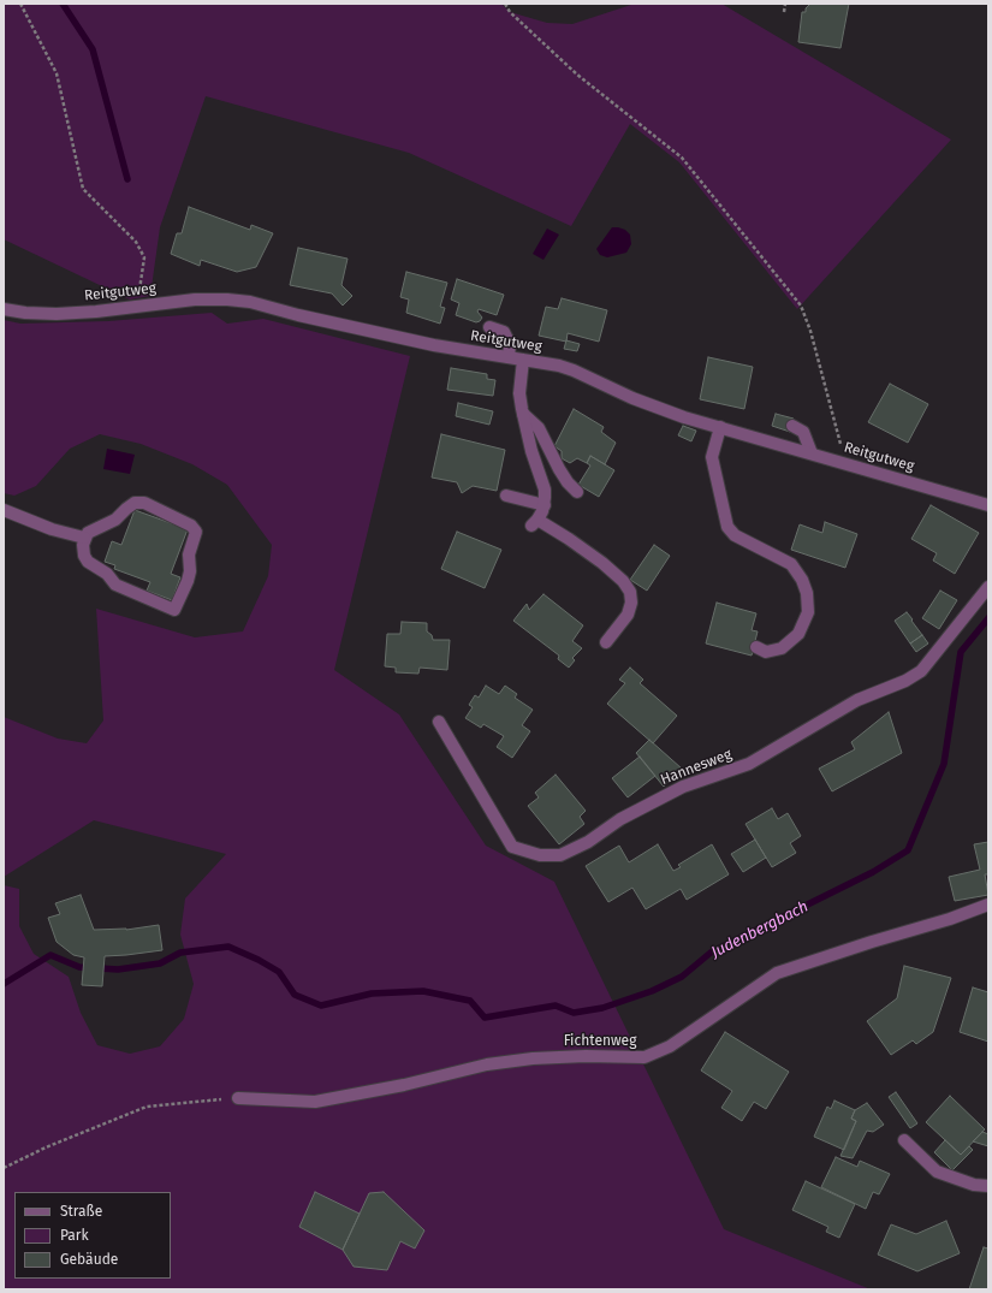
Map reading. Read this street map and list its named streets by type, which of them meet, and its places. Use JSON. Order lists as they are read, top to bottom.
{
  "streets": {
    "street": ["Reitgutweg", "Hannesweg", "Fichtenweg"]
  },
  "water": ["Judenbergbach"],
  "legend": ["Straße", "Park", "Gebäude"]
}
